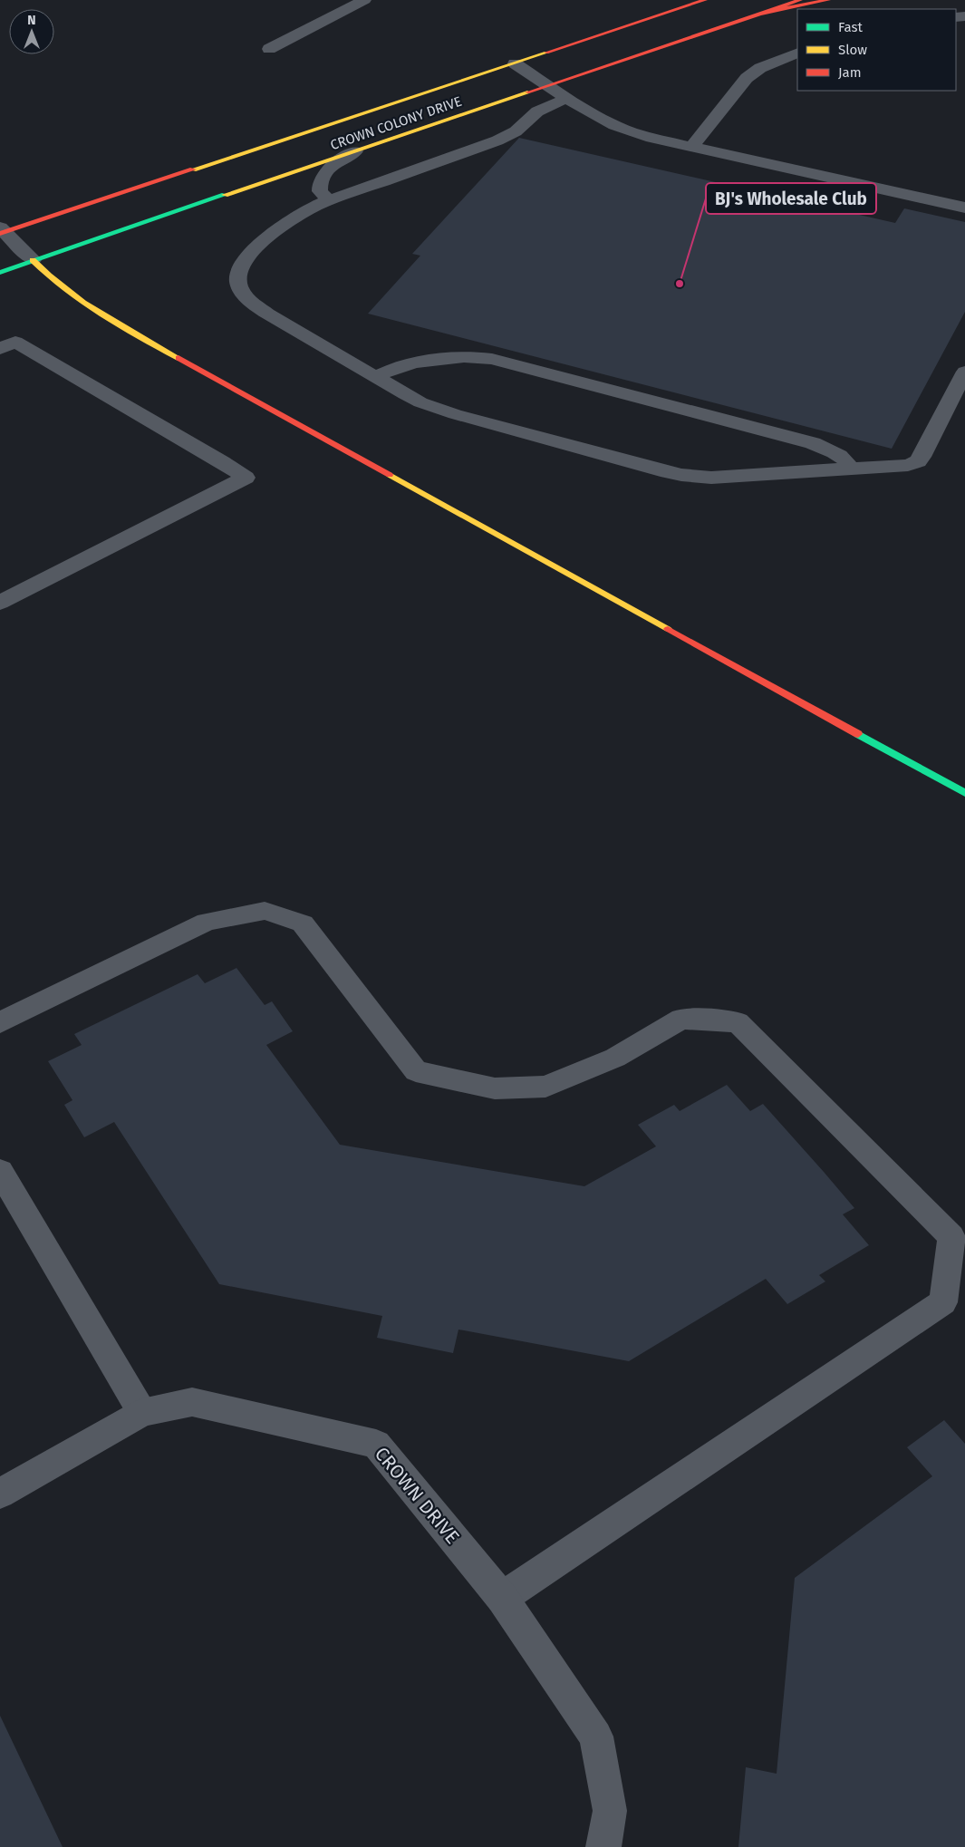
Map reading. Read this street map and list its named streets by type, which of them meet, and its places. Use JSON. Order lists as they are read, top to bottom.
{
  "streets": {
    "main road": ["CROWN COLONY DRIVE"],
    "street": ["CROWN DRIVE"]
  },
  "places": ["BJ's Wholesale Club"],
  "legend": ["Fast", "Slow", "Jam"],
  "north": "top"
}
